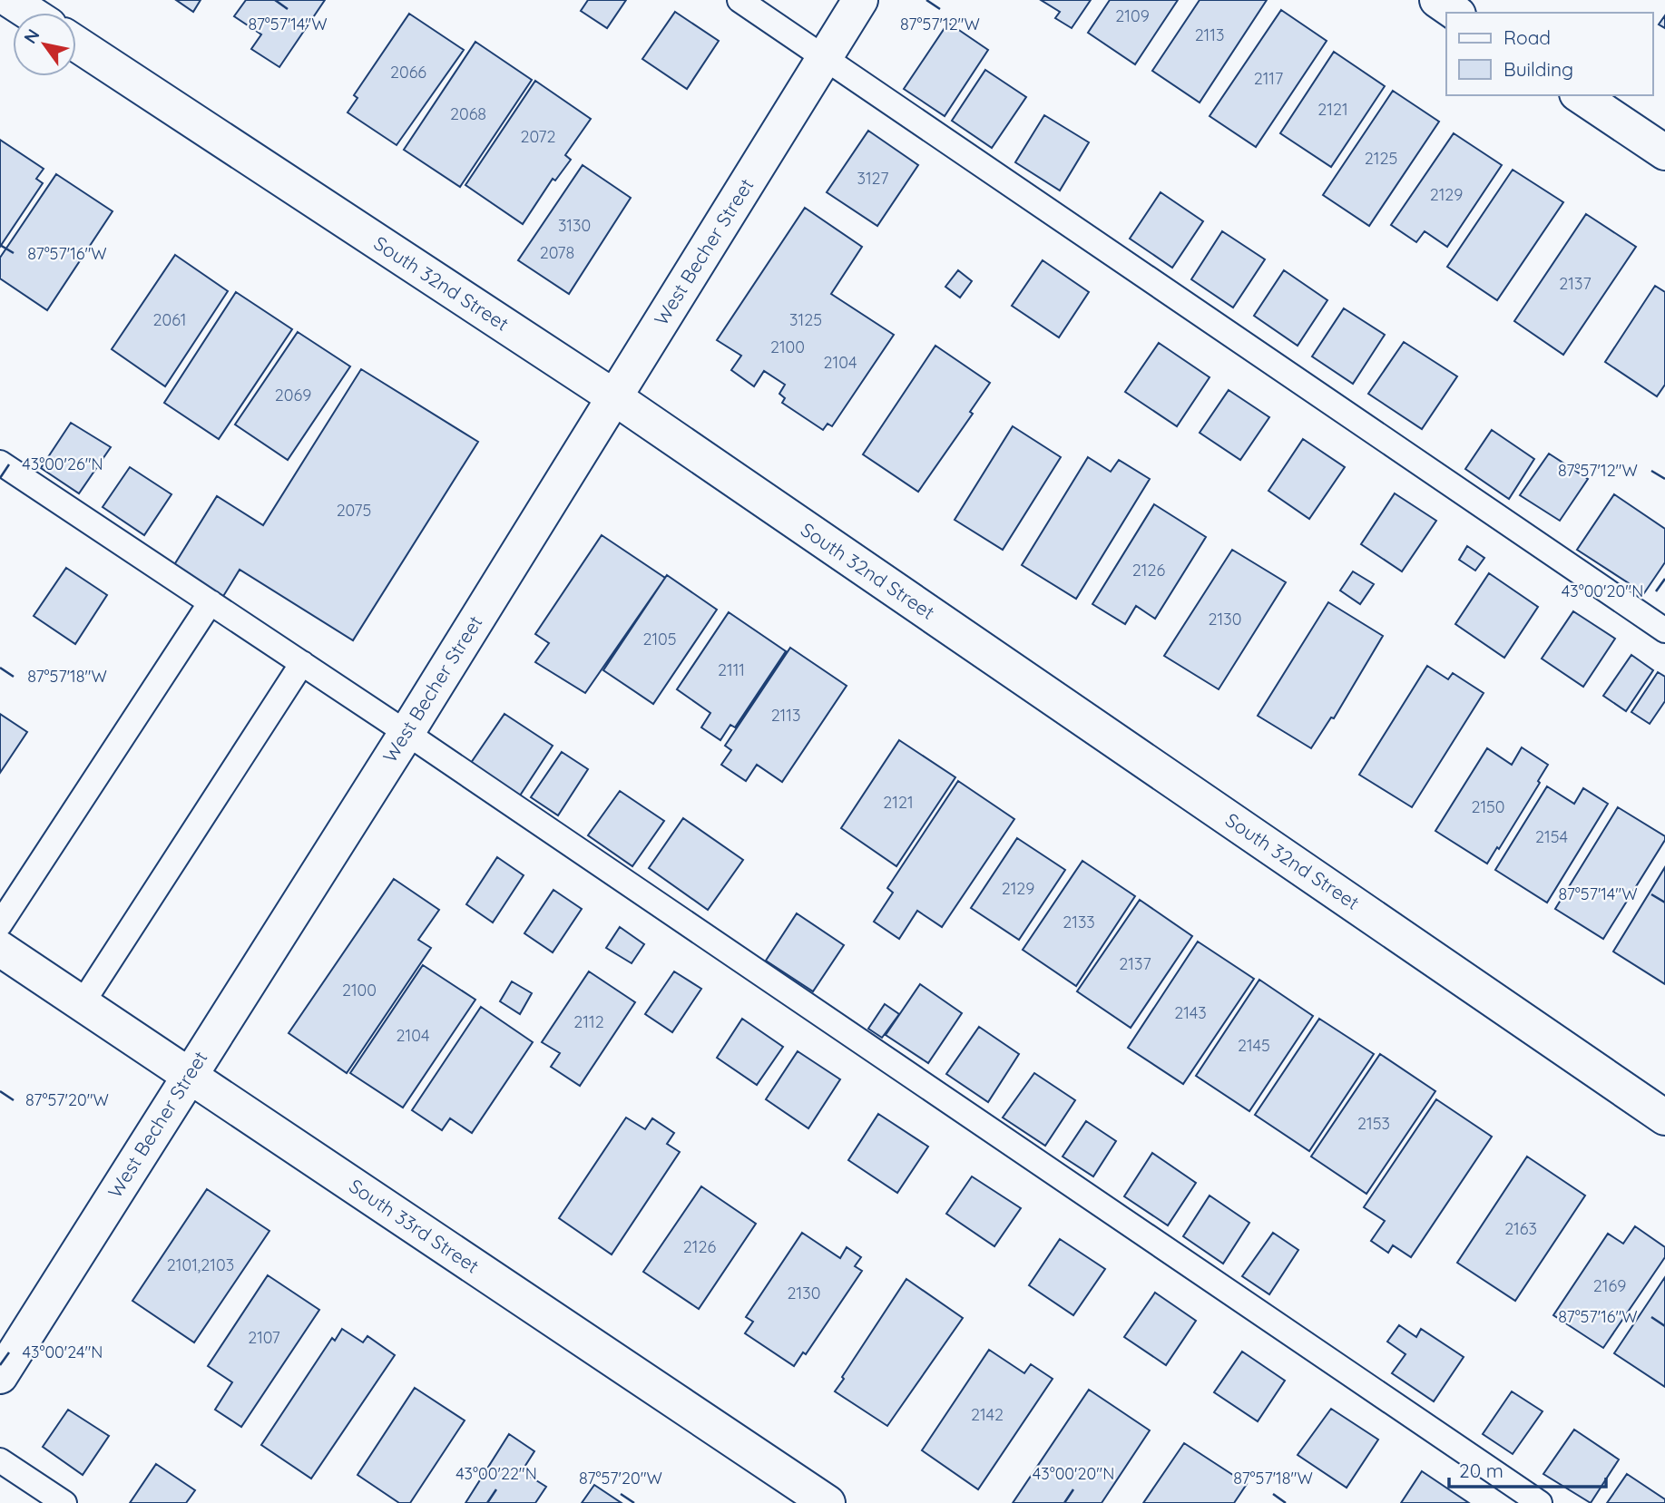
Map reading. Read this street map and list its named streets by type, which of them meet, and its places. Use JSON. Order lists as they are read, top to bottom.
{
  "streets": {
    "street": ["West Becher Street", "South 32nd Street", "South 33rd Street"]
  },
  "crossings": [
    ["West Becher Street", "South 32nd Street"],
    ["West Becher Street", "South 33rd Street"]
  ],
  "house_numbers": [
    "2109",
    "2113",
    "2066",
    "2117",
    "2121",
    "2068",
    "2072",
    "2125",
    "3127",
    "2129",
    "3130",
    "2078",
    "2137",
    "2061",
    "3125",
    "2100",
    "2104",
    "2069",
    "2075",
    "2126",
    "2130",
    "2105",
    "2111",
    "2113",
    "2121",
    "2150",
    "2154",
    "2129",
    "2133",
    "2137",
    "2100",
    "2143",
    "2112",
    "2104",
    "2145",
    "2153",
    "2163",
    "2126",
    "2101,2103",
    "2169",
    "2130",
    "2107",
    "2142"
  ],
  "legend": ["Road", "Building"],
  "scale_bar": "20 m",
  "north": "top left",
  "coordinates": [
    "87°57'14\"W",
    "87°57'12\"W",
    "87°57'16\"W",
    "43°00'26\"N",
    "43°00'20\"N",
    "87°57'18\"W",
    "87°57'20\"W",
    "43°00'24\"N",
    "43°00'22\"N"
  ]
}
